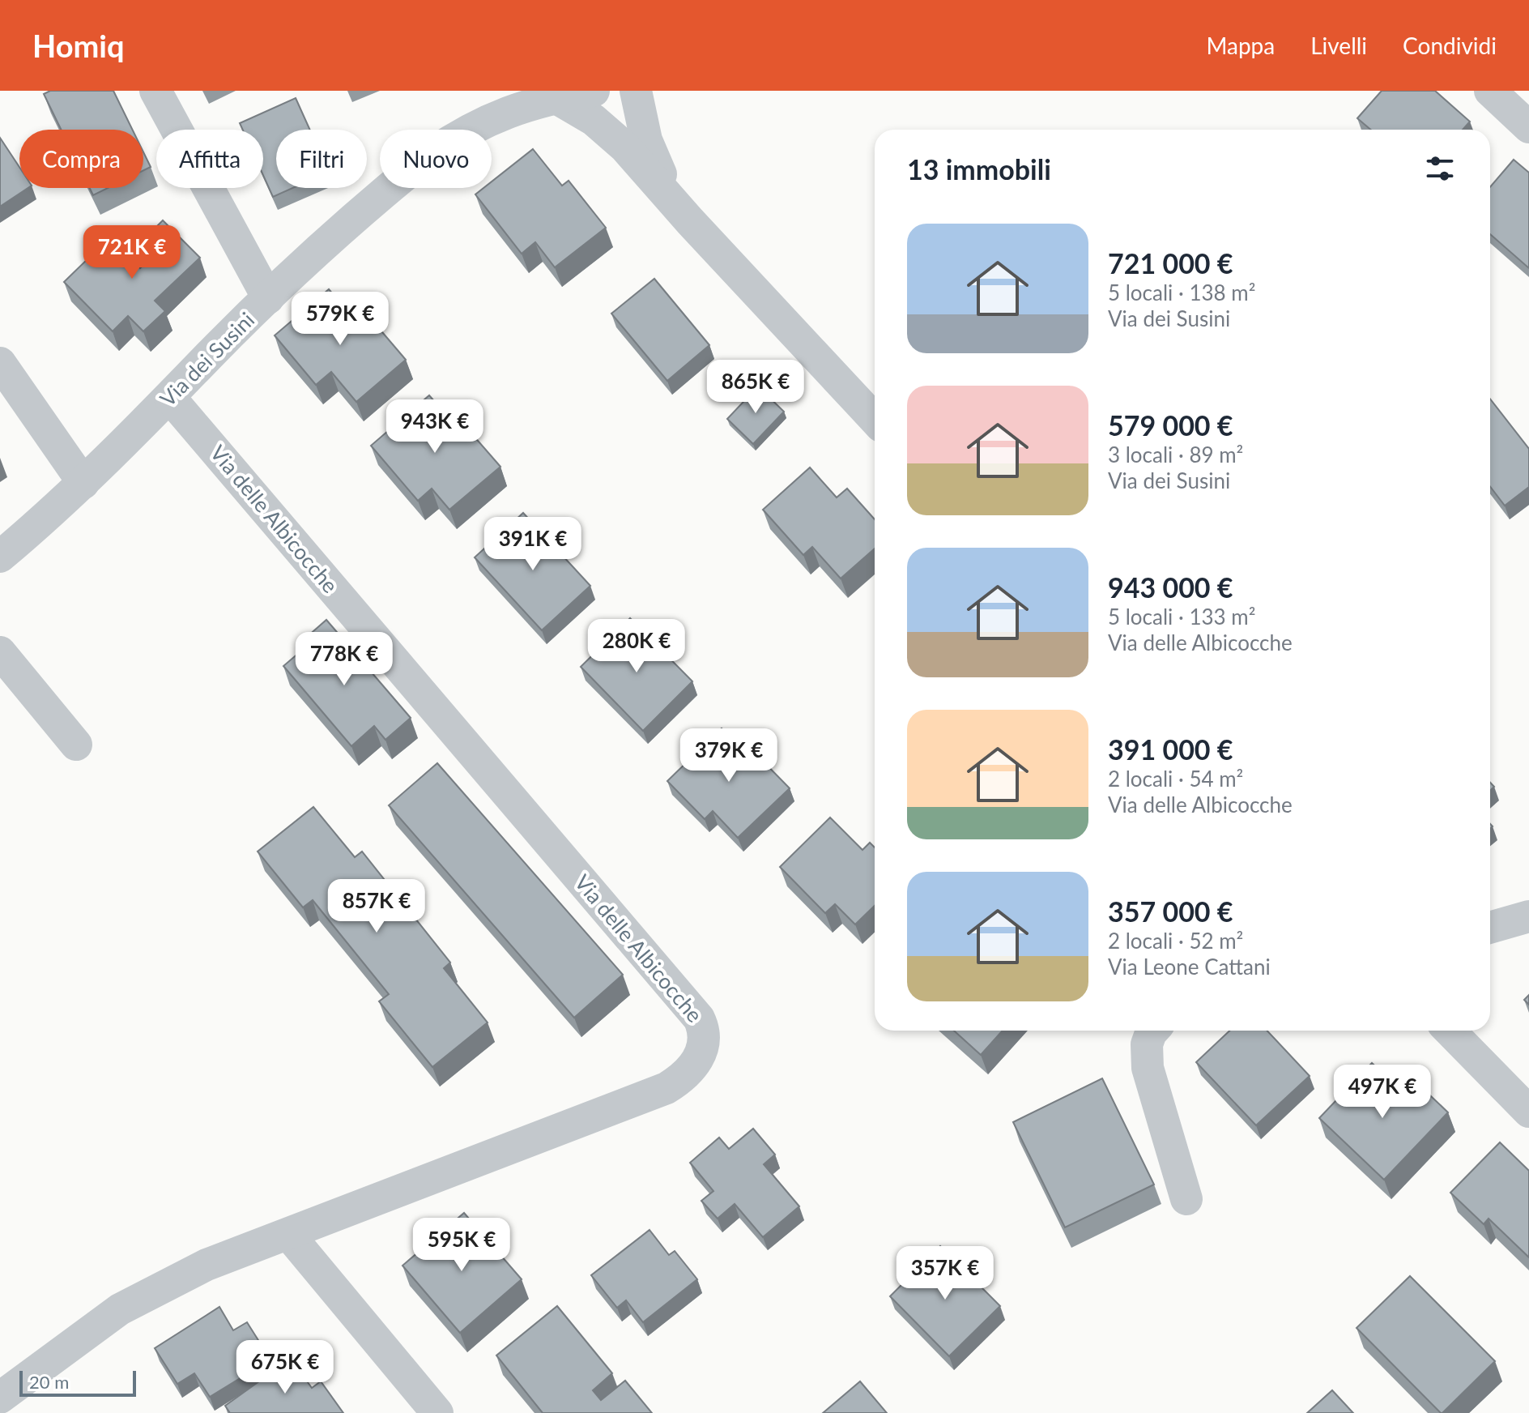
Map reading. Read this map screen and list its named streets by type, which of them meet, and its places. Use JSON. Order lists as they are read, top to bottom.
{
  "streets": {
    "street": ["Via dei Susini", "Via delle Albicocche"]
  },
  "crossings": [
    ["Via dei Susini", "Via delle Albicocche"]
  ],
  "scale_bar": "20 m",
  "page": {
    "header": "Homiq",
    "nav": ["Mappa", "Livelli", "Condividi"],
    "chip": [
      "Compra",
      "Affitta",
      "Filtri",
      "Nuovo"
    ],
    "heading": "13 immobili",
    "list": [
      {
        "name": "721 000 €",
        "note": "5 locali · 138 m² · Via dei Susini"
      },
      {
        "name": "579 000 €",
        "note": "3 locali · 89 m² · Via dei Susini"
      },
      {
        "name": "943 000 €",
        "note": "5 locali · 133 m² · Via delle Albicocche"
      },
      {
        "name": "391 000 €",
        "note": "2 locali · 54 m² · Via delle Albicocche"
      },
      {
        "name": "357 000 €",
        "note": "2 locali · 52 m² · Via Leone Cattani"
      }
    ],
    "price": [
      "721K €",
      "579K €",
      "865K €",
      "943K €",
      "391K €",
      "280K €",
      "778K €",
      "379K €",
      "857K €",
      "497K €",
      "595K €",
      "357K €",
      "675K €"
    ],
    "scale": "20 m"
  }
}
